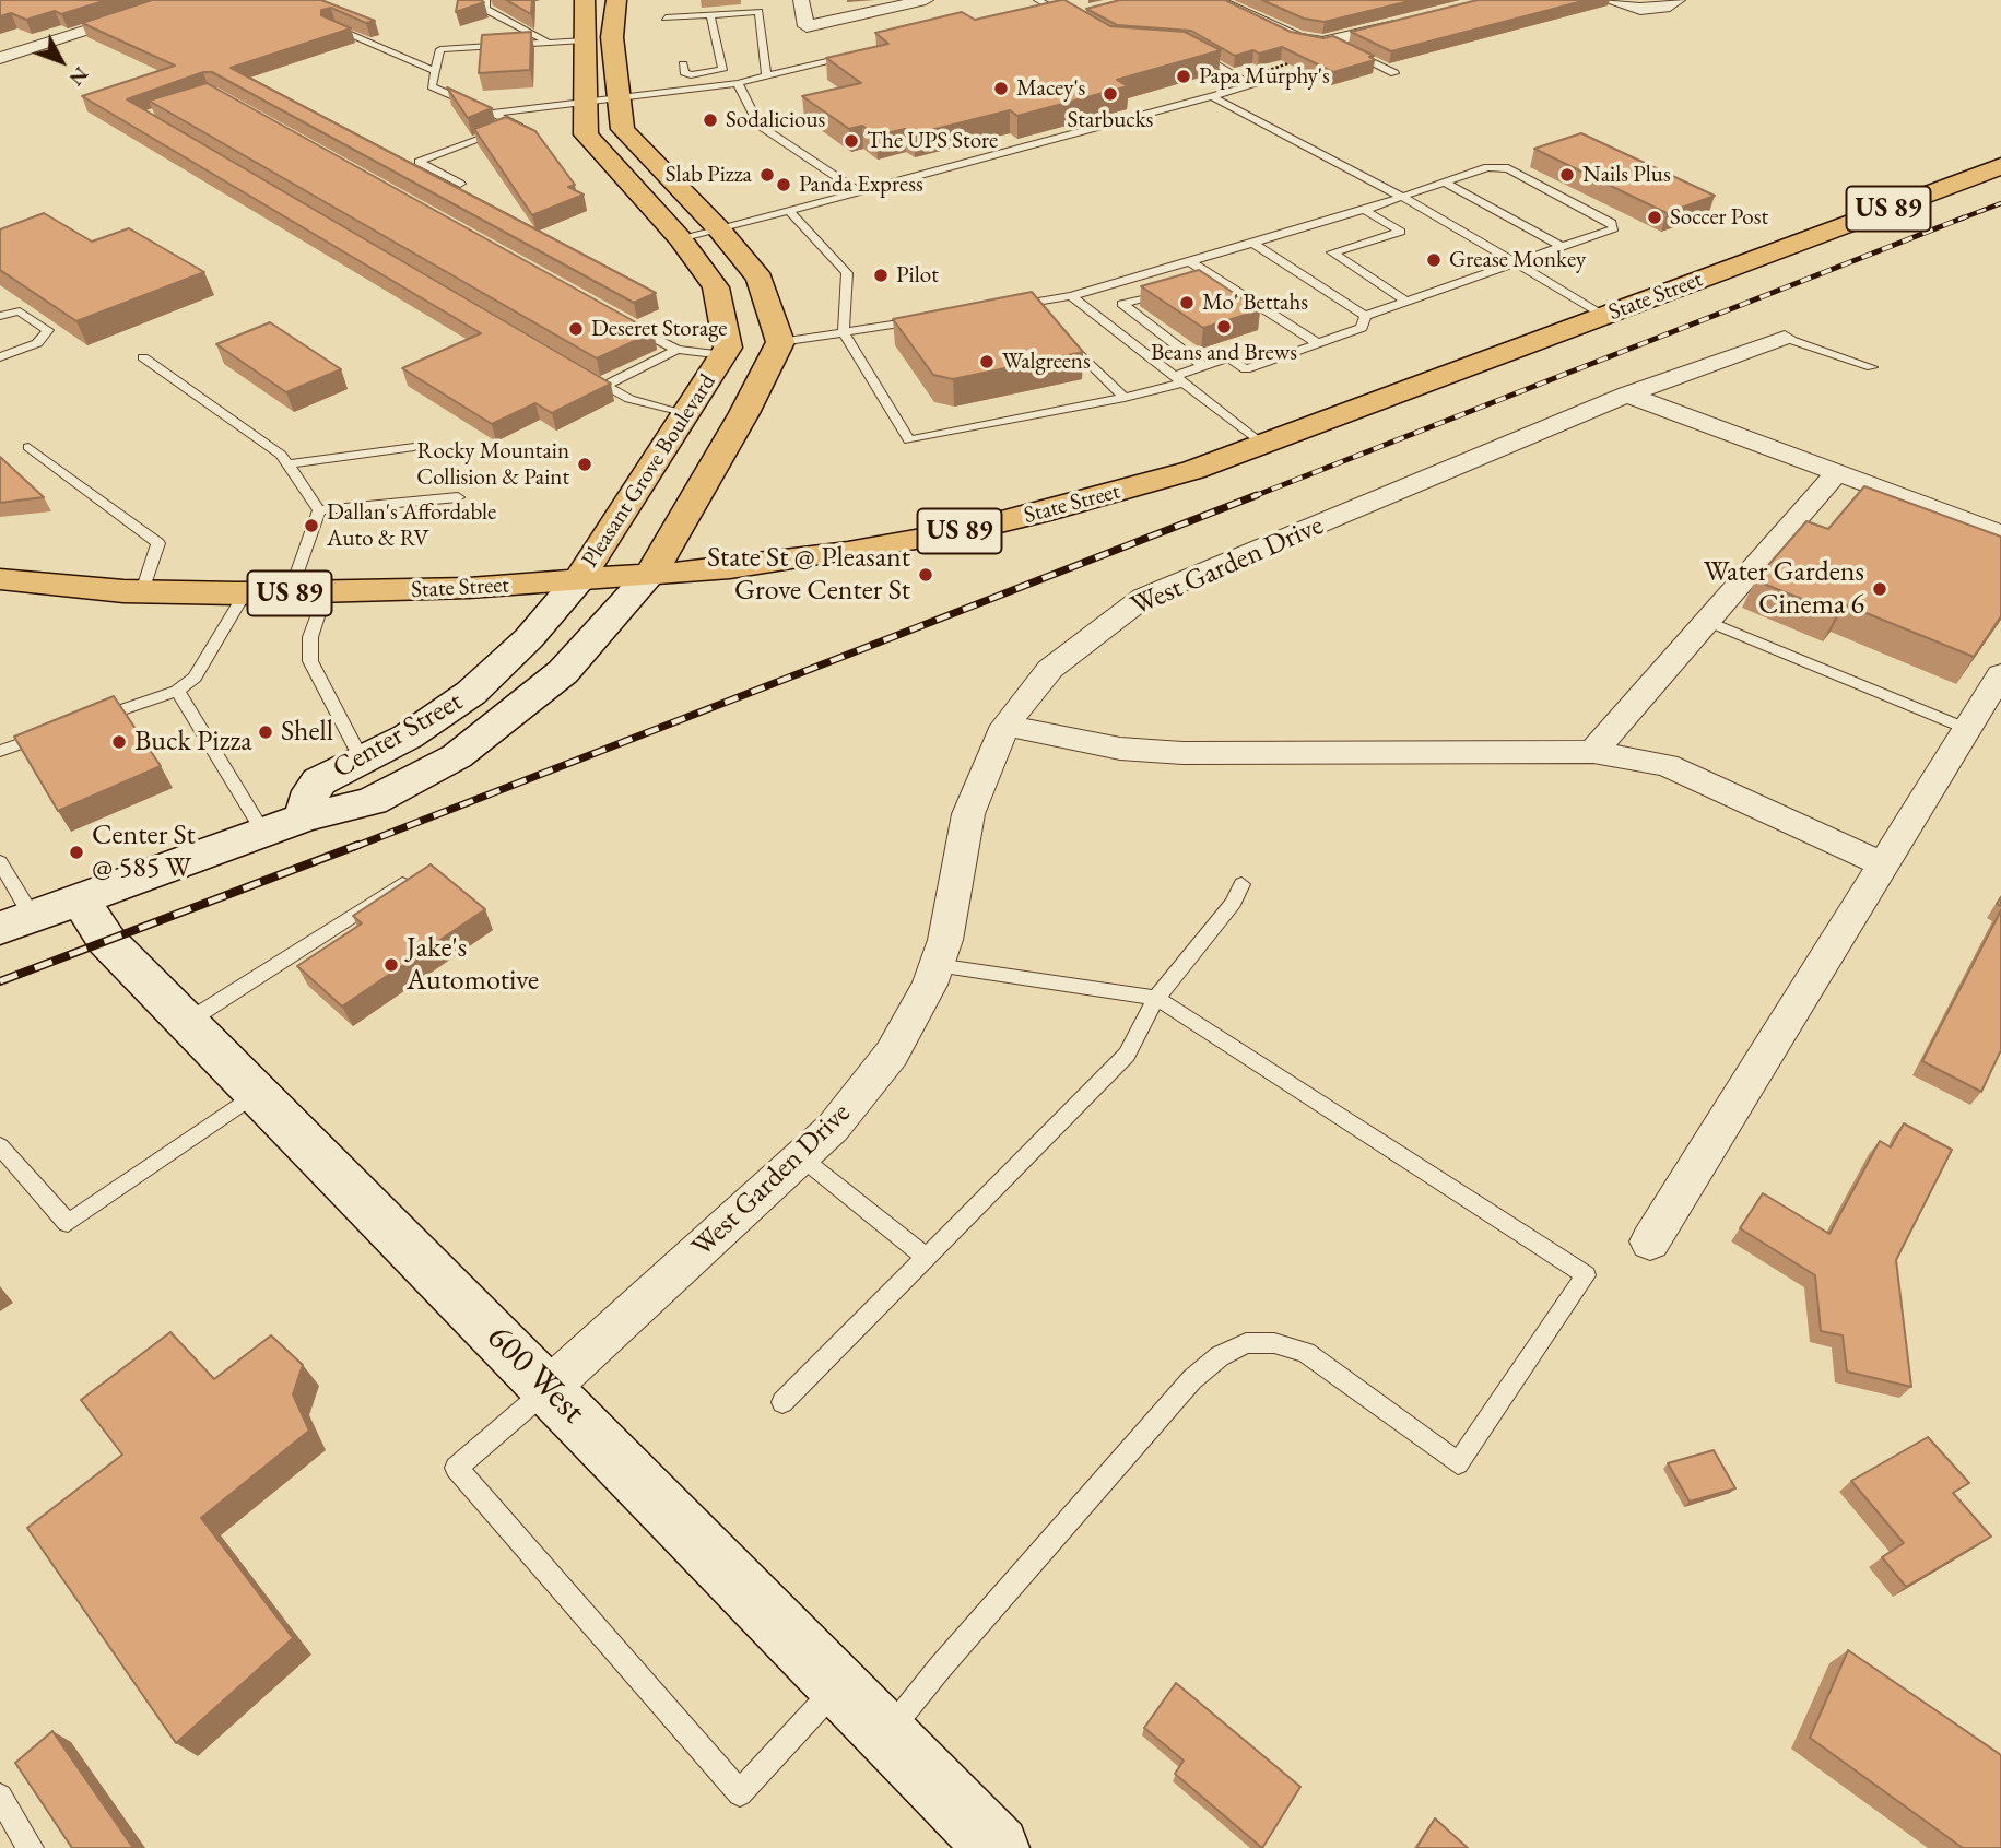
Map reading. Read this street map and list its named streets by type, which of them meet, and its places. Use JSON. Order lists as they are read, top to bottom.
{
  "streets": {
    "main road": [
      "US 89",
      "State Street",
      "Pleasant Grove Boulevard",
      "Center Street",
      "600 West"
    ],
    "street": ["West Garden Drive"]
  },
  "crossings": [
    ["State Street", "Pleasant Grove Boulevard"],
    ["State Street", "Center Street"],
    ["Pleasant Grove Boulevard", "Center Street"],
    ["West Garden Drive", "600 West"]
  ],
  "places": [
    "Papa Murphy's",
    "Macey's",
    "Starbucks",
    "Sodalicious",
    "The UPS Store",
    "Slab Pizza",
    "Nails Plus",
    "Panda Express",
    "Soccer Post",
    "Grease Monkey",
    "Pilot",
    "Mo' Bettahs",
    "Beans and Brews",
    "Deseret Storage",
    "Walgreens",
    "Rocky Mountain Collision & Paint",
    "Dallan's Affordable Auto & RV",
    "State St @ Pleasant Grove Center St",
    "Water Gardens Cinema 6",
    "Shell",
    "Buck Pizza",
    "Center St @ 585 W",
    "Jake's Automotive"
  ],
  "north": "bottom right"
}
